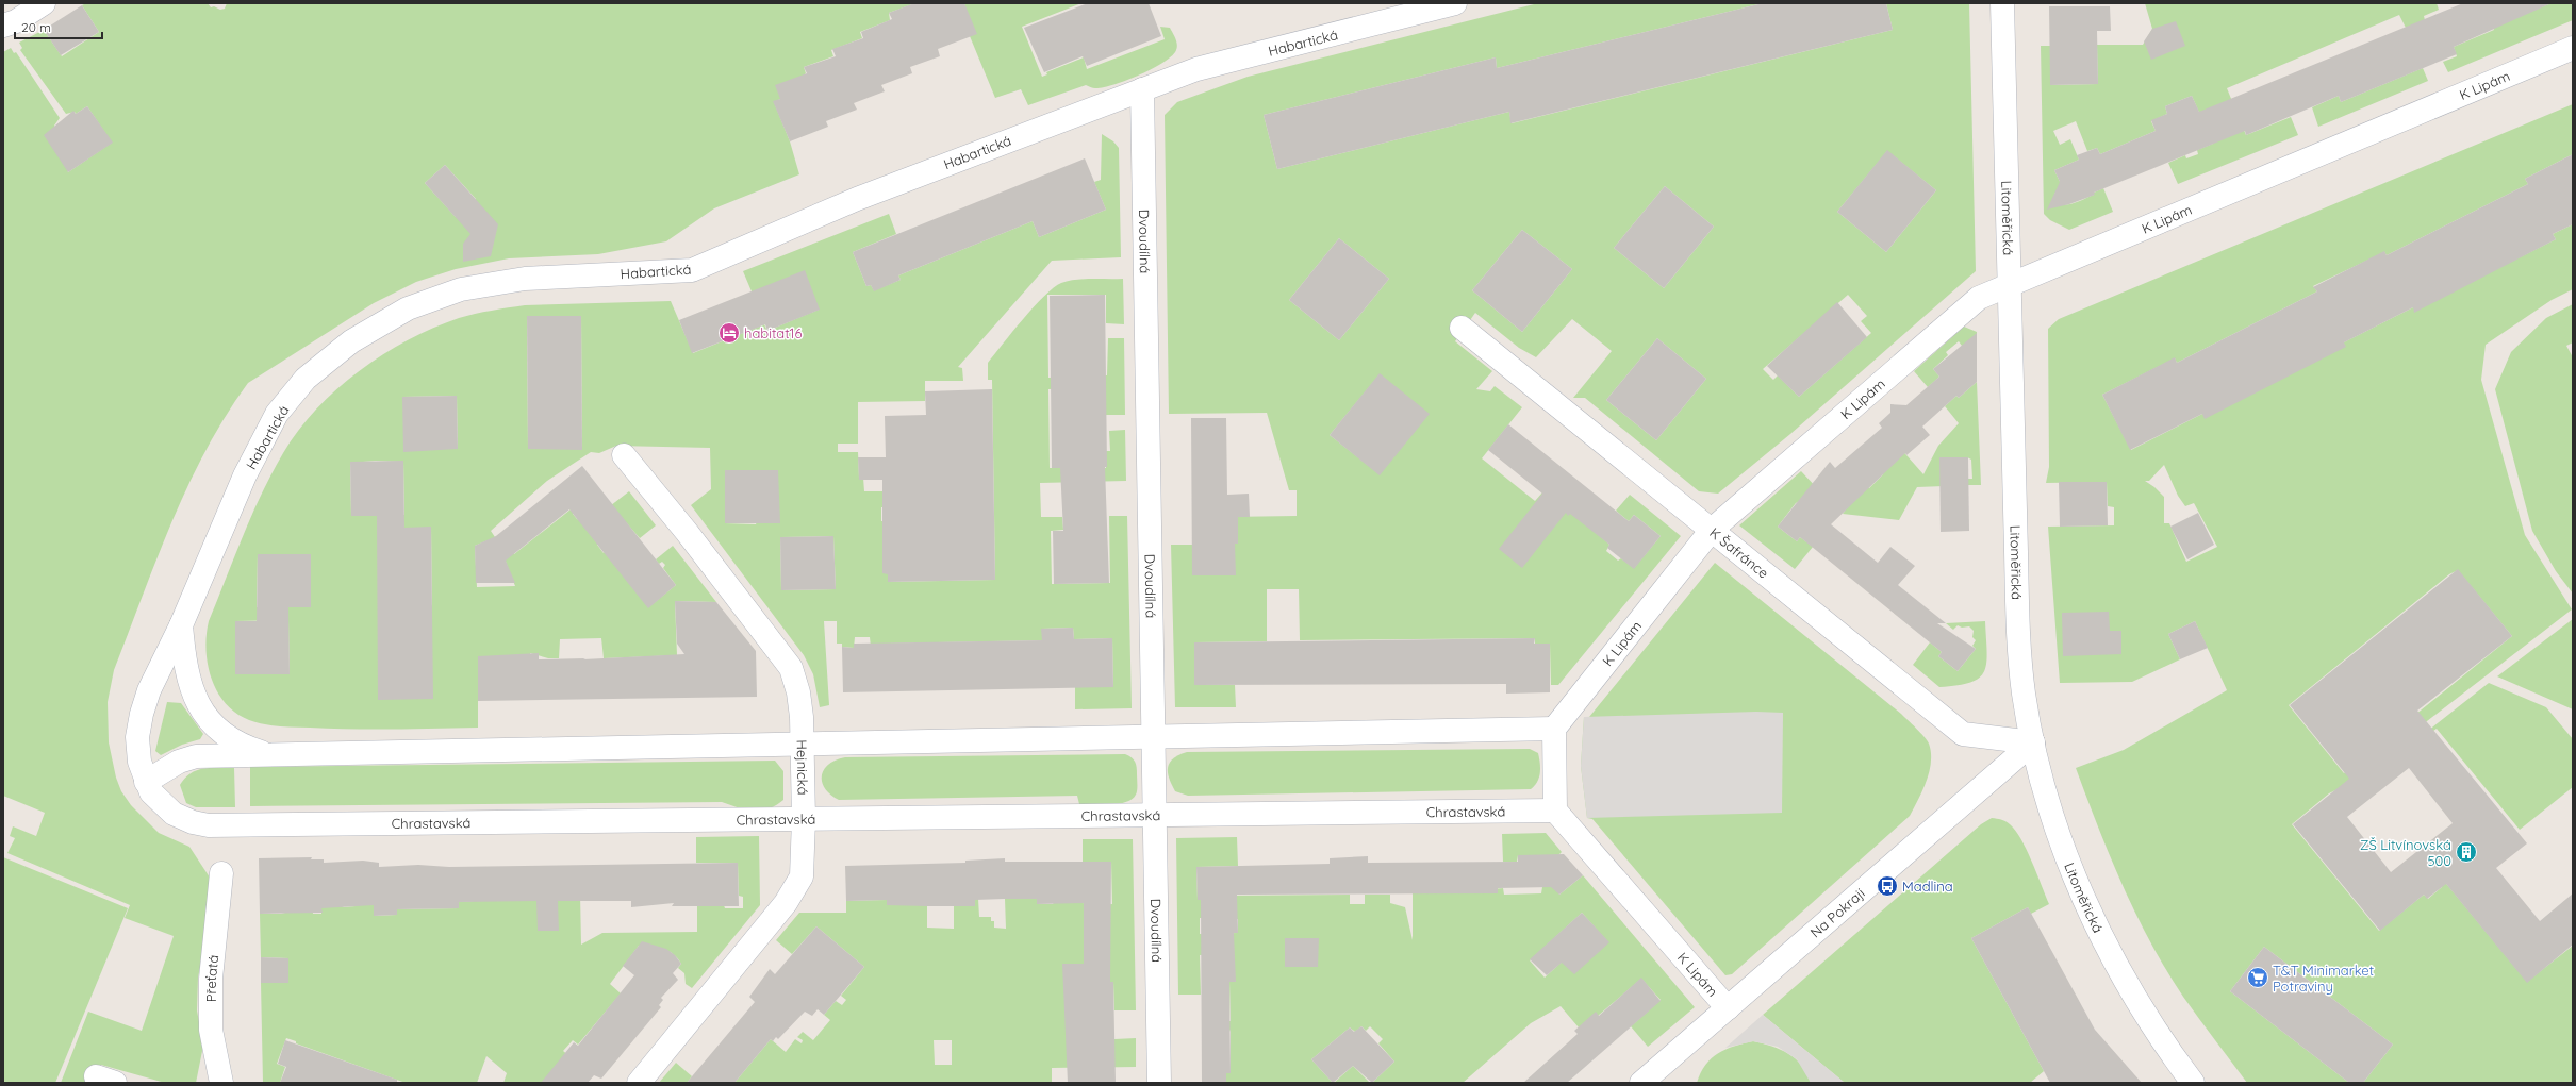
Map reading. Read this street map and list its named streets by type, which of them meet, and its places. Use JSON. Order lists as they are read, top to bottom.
{
  "streets": {
    "street": [
      "Habartická",
      "K Lipám",
      "Litoměřická",
      "Dvoudílná",
      "K Šafránce",
      "Hejnická",
      "Chrastavská",
      "Na Pokraji",
      "Přeťatá"
    ]
  },
  "crossings": [
    ["Habartická", "Dvoudílná"],
    ["Habartická", "Chrastavská"],
    ["K Lipám", "Litoměřická"],
    ["K Lipám", "K Šafránce"],
    ["K Lipám", "Chrastavská"],
    ["K Lipám", "Na Pokraji"],
    ["Litoměřická", "K Šafránce"],
    ["Litoměřická", "Na Pokraji"],
    ["Dvoudílná", "Chrastavská"],
    ["K Šafránce", "Na Pokraji"],
    ["Hejnická", "Chrastavská"]
  ],
  "places": {
    "hotel": ["habitat16"],
    "building": ["ZŠ Litvínovská 500"],
    "bus stop": ["Madlina"],
    "supermarket": ["T&T Minimarket Potraviny"]
  },
  "scale_bar": "20 m"
}
